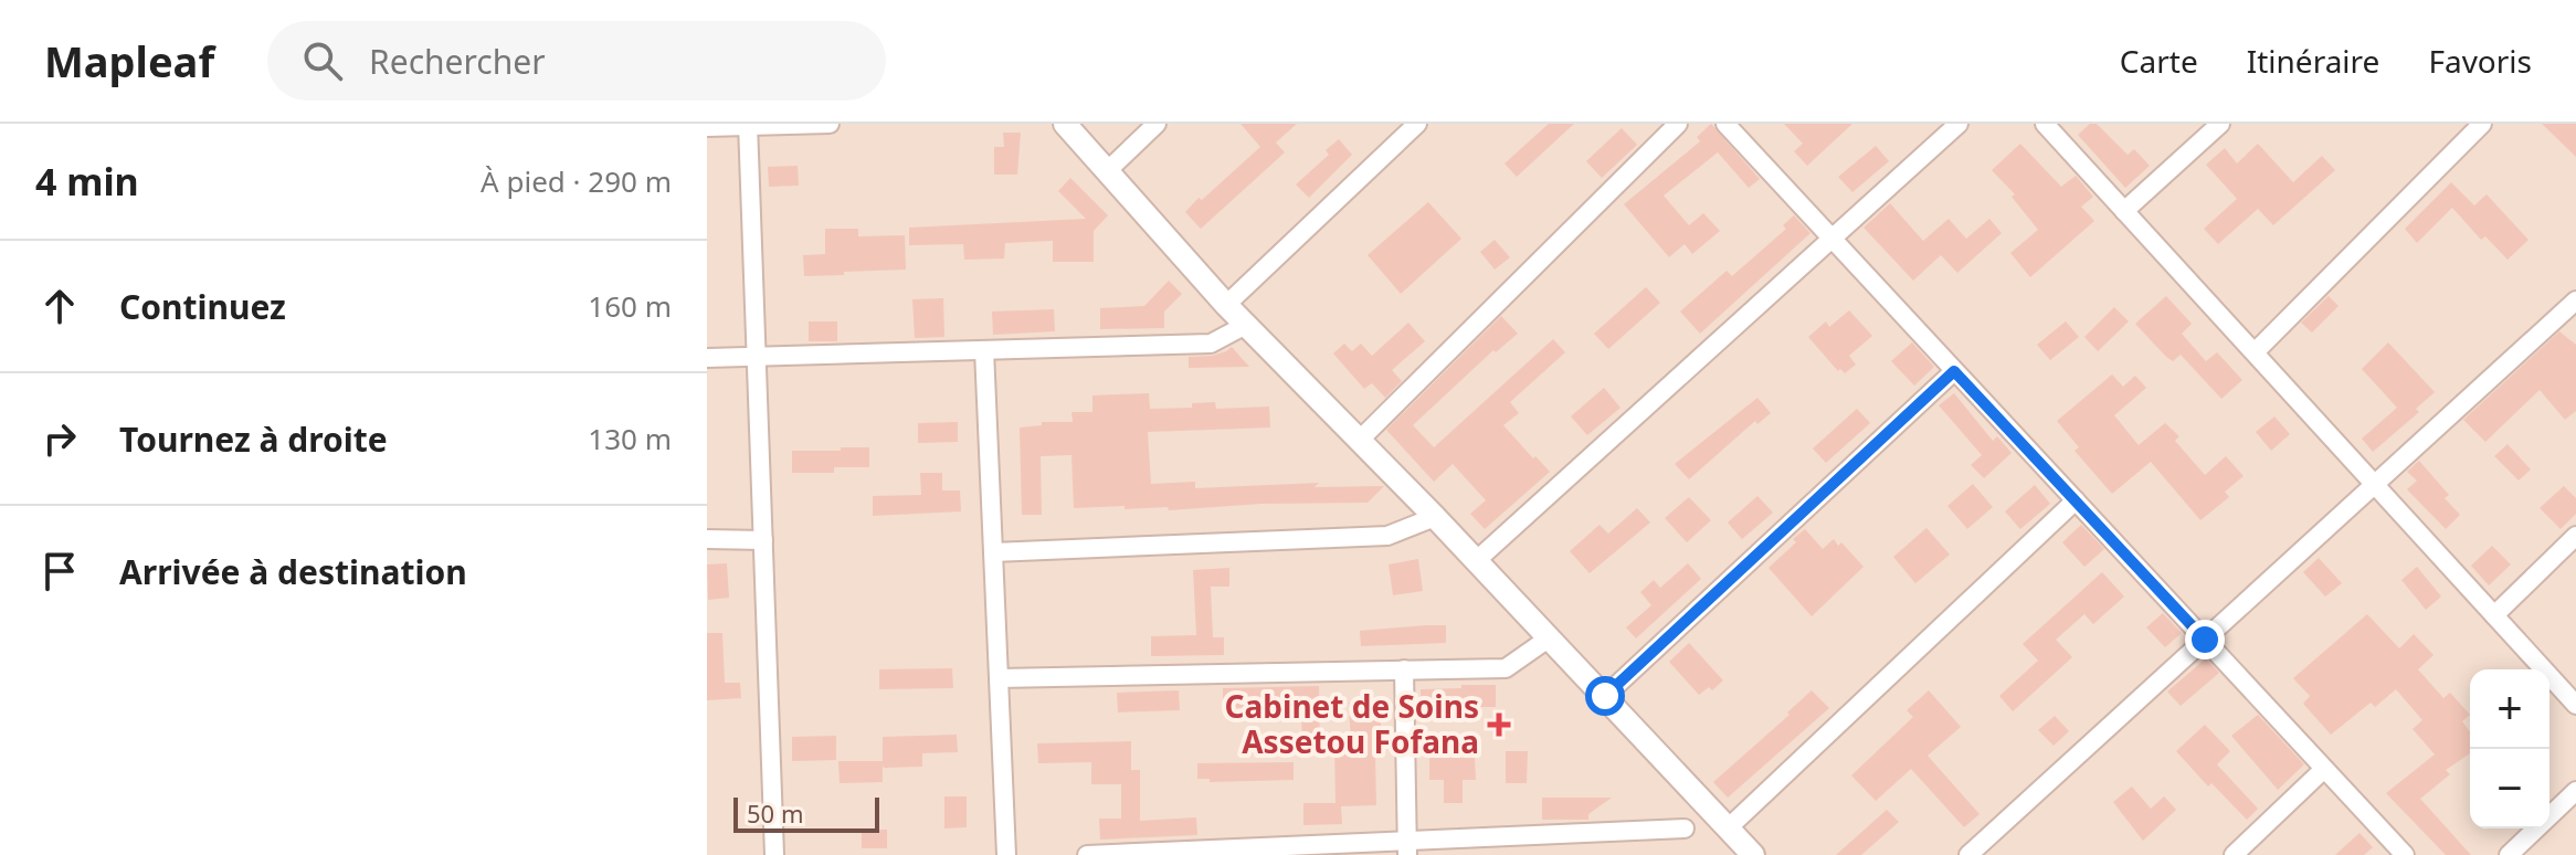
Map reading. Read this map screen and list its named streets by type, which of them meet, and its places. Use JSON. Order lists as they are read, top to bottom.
{
  "places": {
    "health": ["Cabinet de Soins Assetou Fofana"]
  },
  "scale_bar": "50 m",
  "page": {
    "header": "Mapleaf",
    "search": "Rechercher",
    "nav": ["Carte", "Itinéraire", "Favoris"],
    "heading": ["4 min", "À pied · 290 m"],
    "list": [
      ["Continuez", "160 m"],
      ["Tournez à droite", "130 m"],
      "Arrivée à destination"
    ],
    "map_buttons": ["+", "−"],
    "scale": "50 m"
  }
}
